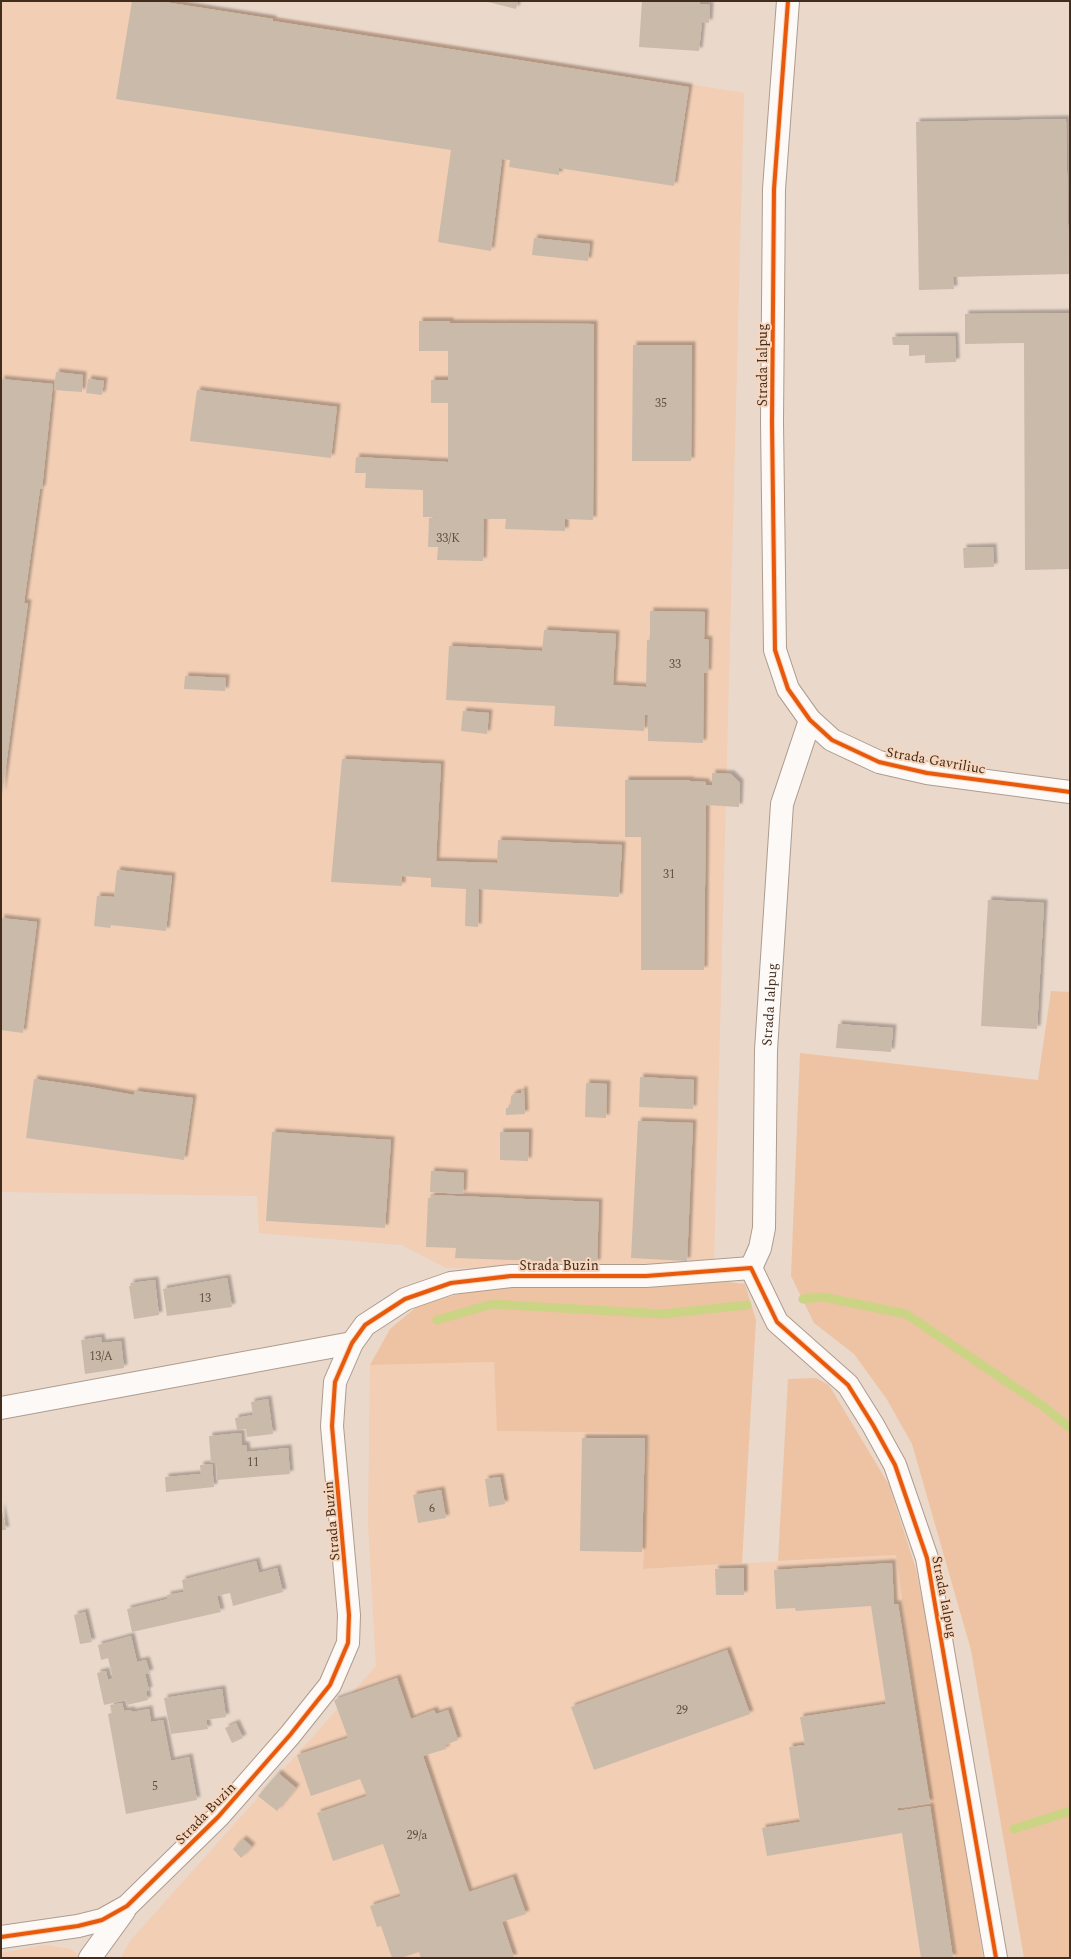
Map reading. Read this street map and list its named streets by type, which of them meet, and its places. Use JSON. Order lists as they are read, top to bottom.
{
  "streets": {
    "street": ["Strada Ialpug", "Strada Gavriliuc", "Strada Buzin"]
  },
  "crossings": [
    ["Strada Ialpug", "Strada Gavriliuc"],
    ["Strada Ialpug", "Strada Buzin"]
  ],
  "house_numbers": [
    "35",
    "33/K",
    "33",
    "31",
    "13",
    "13/A",
    "11",
    "6",
    "29",
    "5",
    "29/a"
  ]
}
